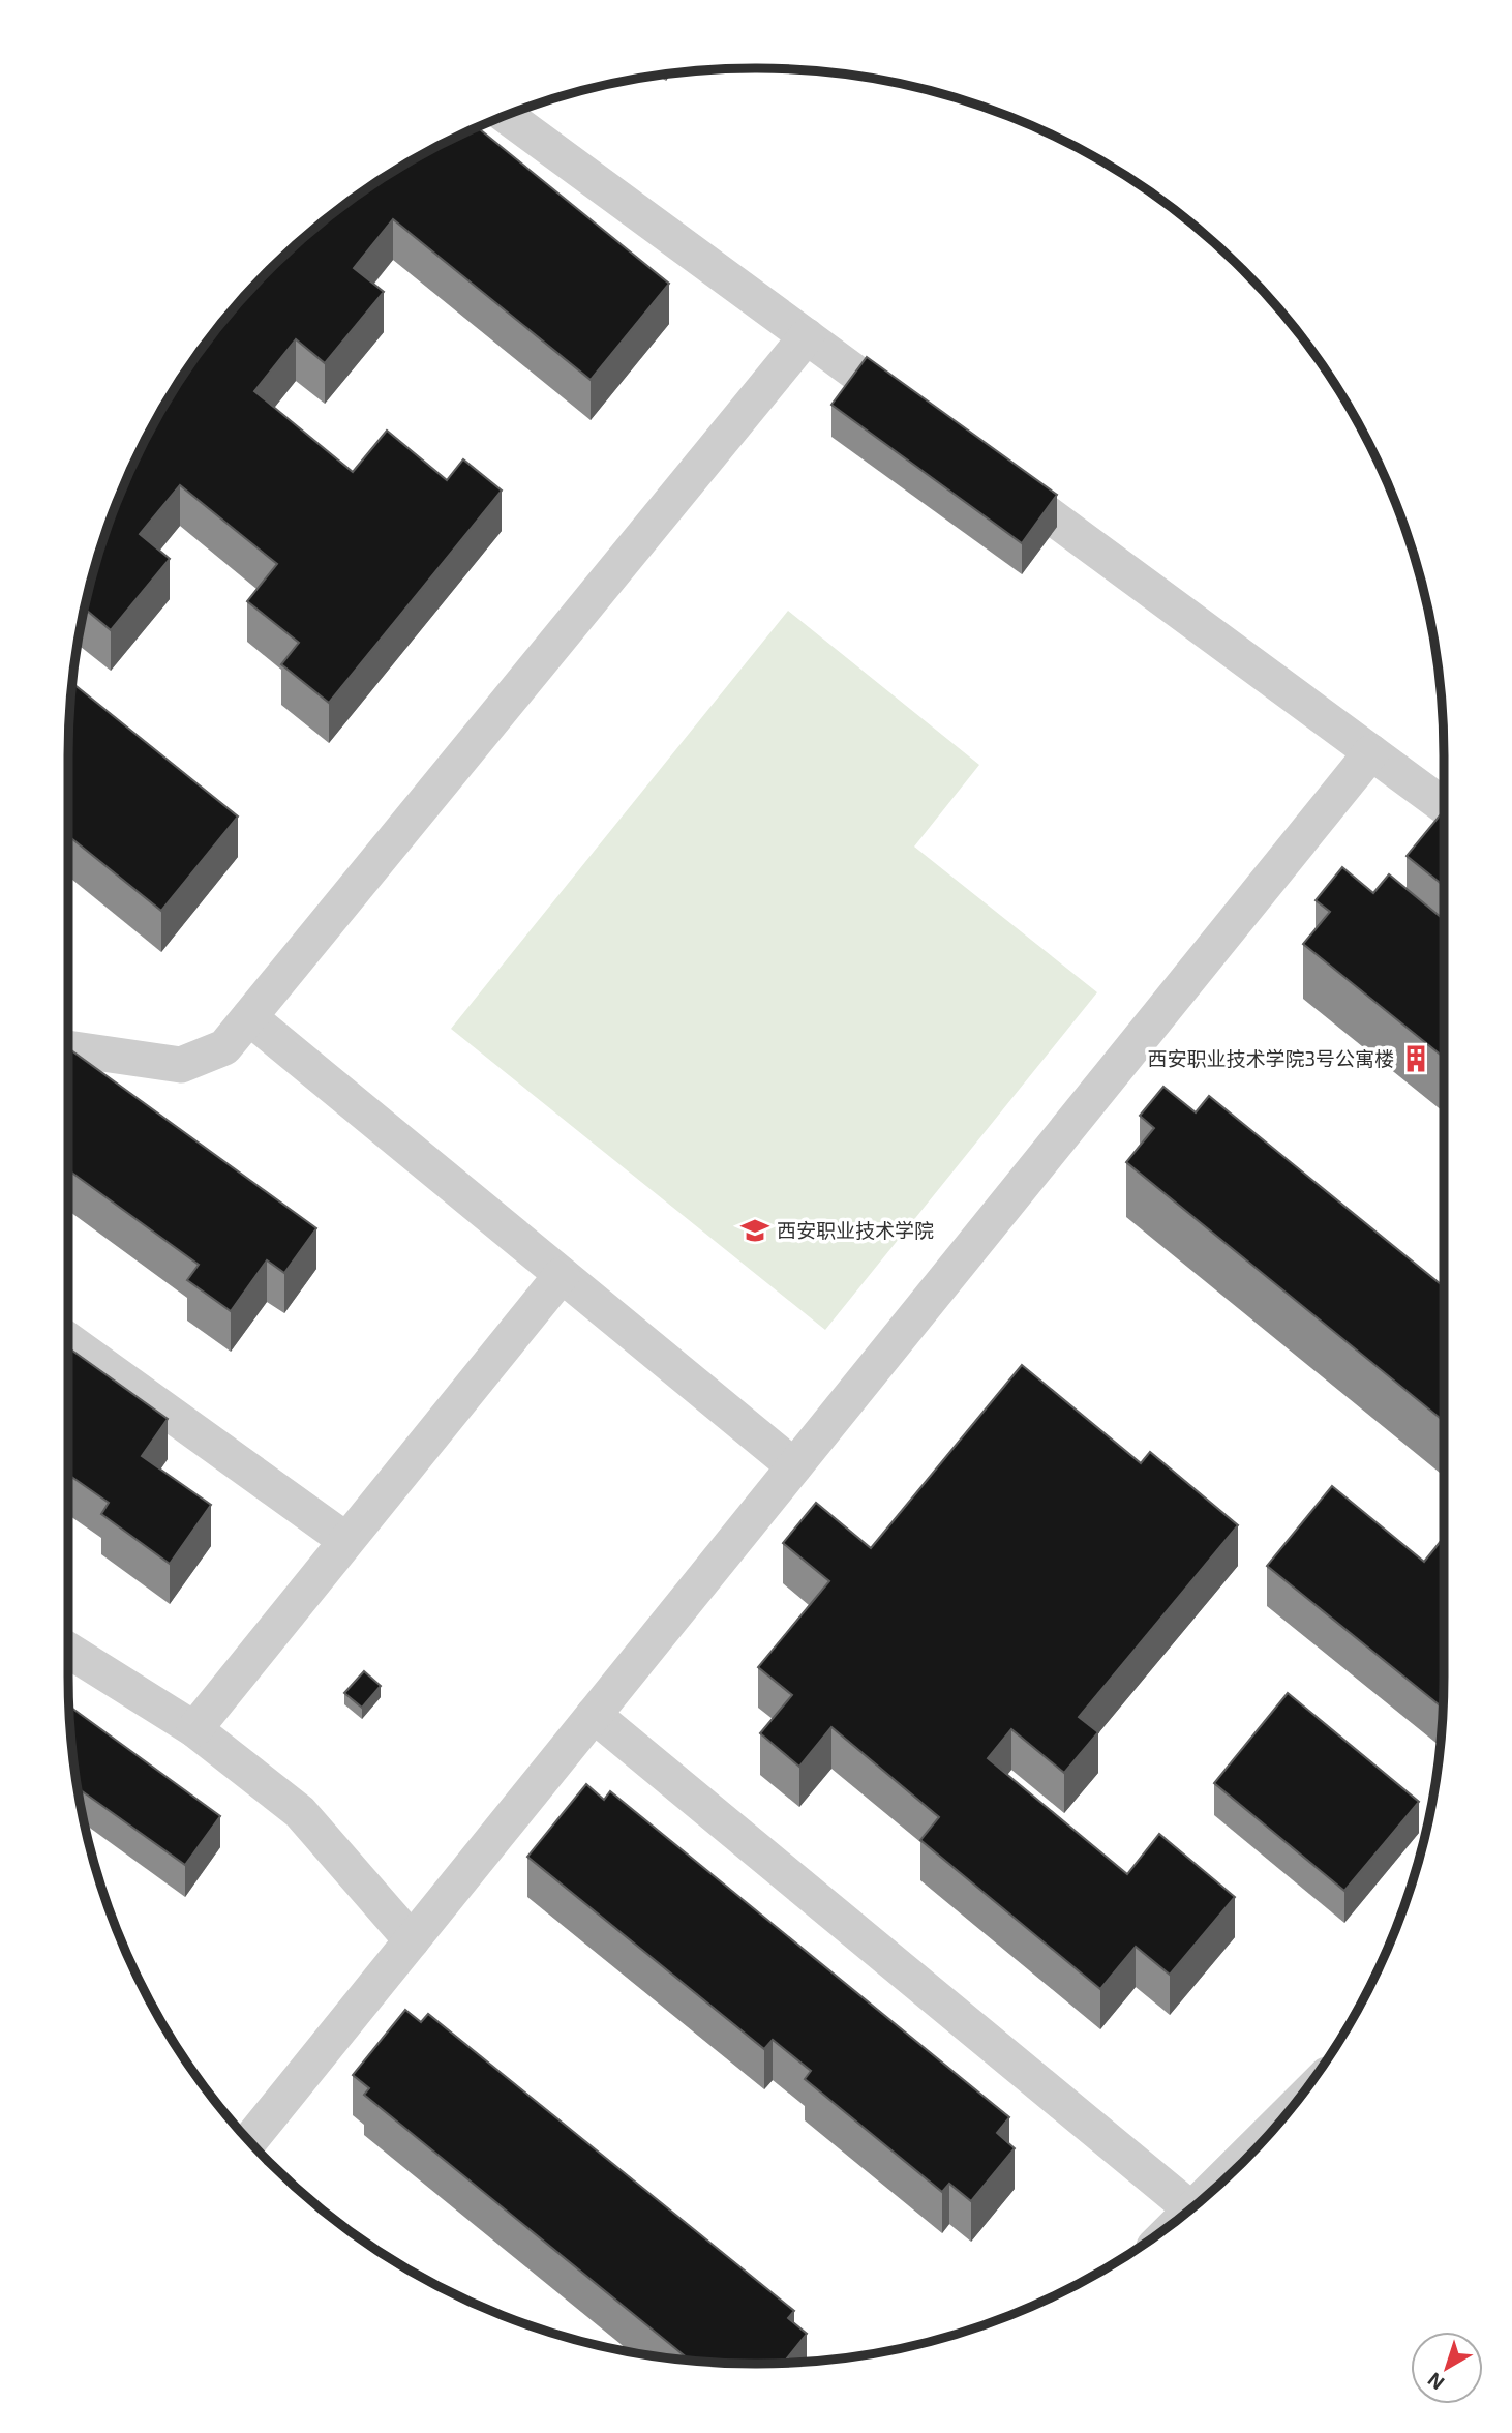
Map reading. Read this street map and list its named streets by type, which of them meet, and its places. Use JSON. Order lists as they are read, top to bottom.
{
  "places": {
    "building": ["西安职业技术学院3号公寓楼"],
    "school or university": ["西安职业技术学院"]
  },
  "north": "bottom left"
}
